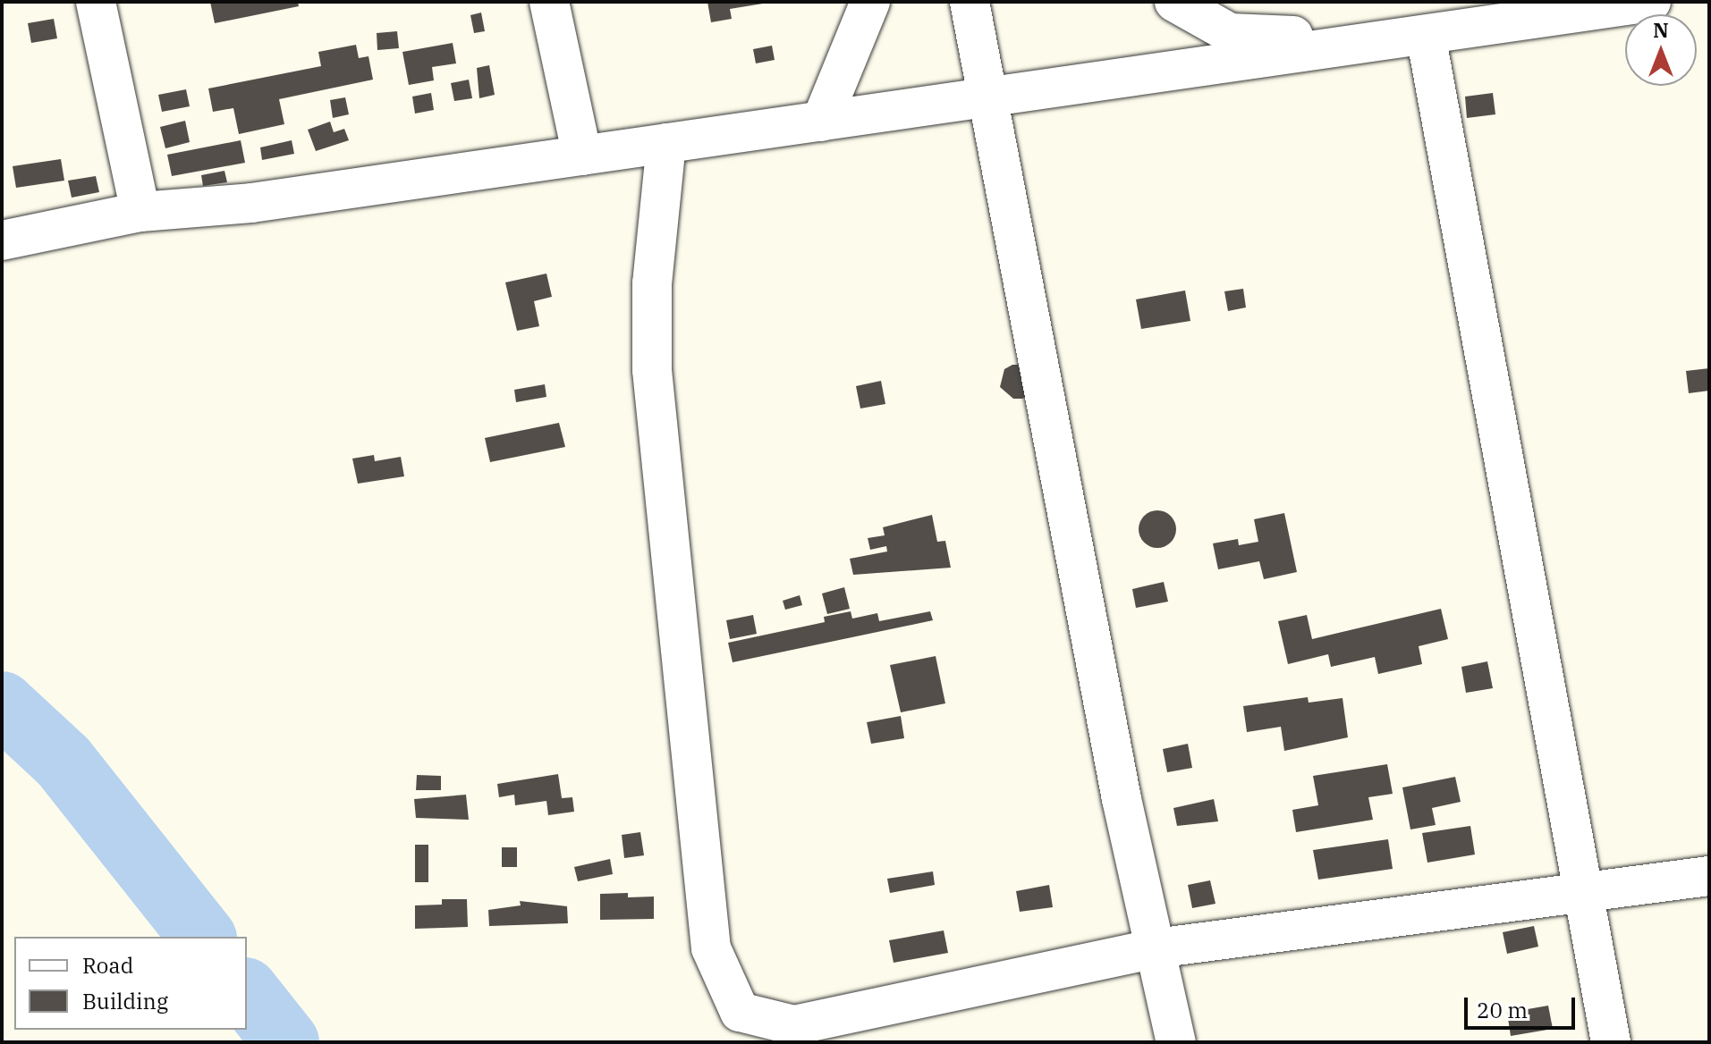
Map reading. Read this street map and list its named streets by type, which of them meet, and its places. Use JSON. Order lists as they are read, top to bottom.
{
  "legend": ["Road", "Building"],
  "scale_bar": "20 m",
  "north": "top"
}
